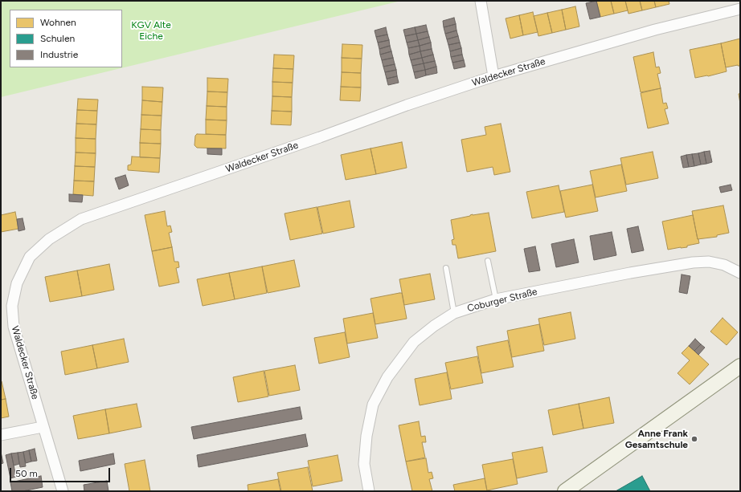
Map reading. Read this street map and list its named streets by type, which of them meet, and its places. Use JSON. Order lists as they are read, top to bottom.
{
  "streets": {
    "street": ["Waldecker Straße", "Coburger Straße"]
  },
  "parks": ["KGV Alte Eiche"],
  "places": ["Anne Frank Gesamtschule"],
  "legend": ["Wohnen", "Schulen", "Industrie"],
  "scale_bar": "50 m"
}
